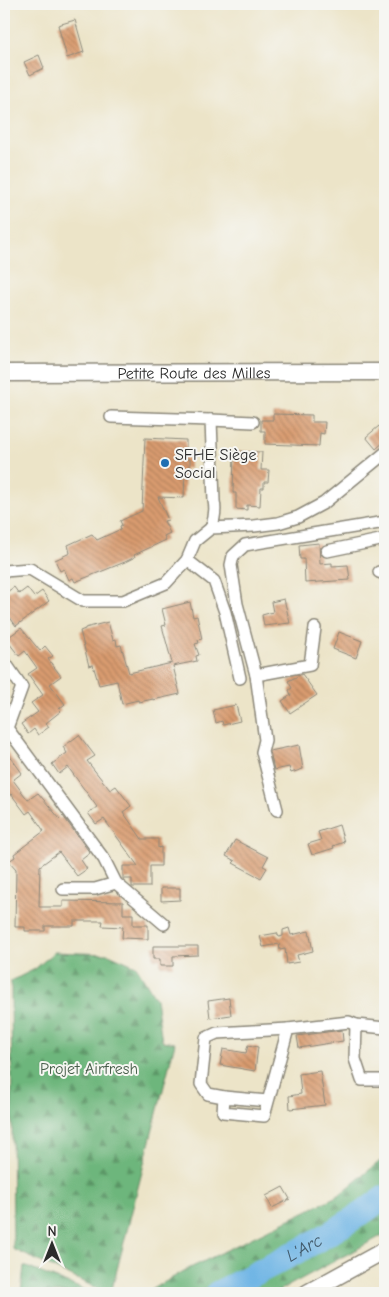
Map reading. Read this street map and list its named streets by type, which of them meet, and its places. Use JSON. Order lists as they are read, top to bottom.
{
  "streets": {
    "main road": ["Petite Route des Milles"]
  },
  "water": ["L'Arc"],
  "parks": ["Projet Airfresh"],
  "places": ["SFHE Siège Social"],
  "north": "top"
}
